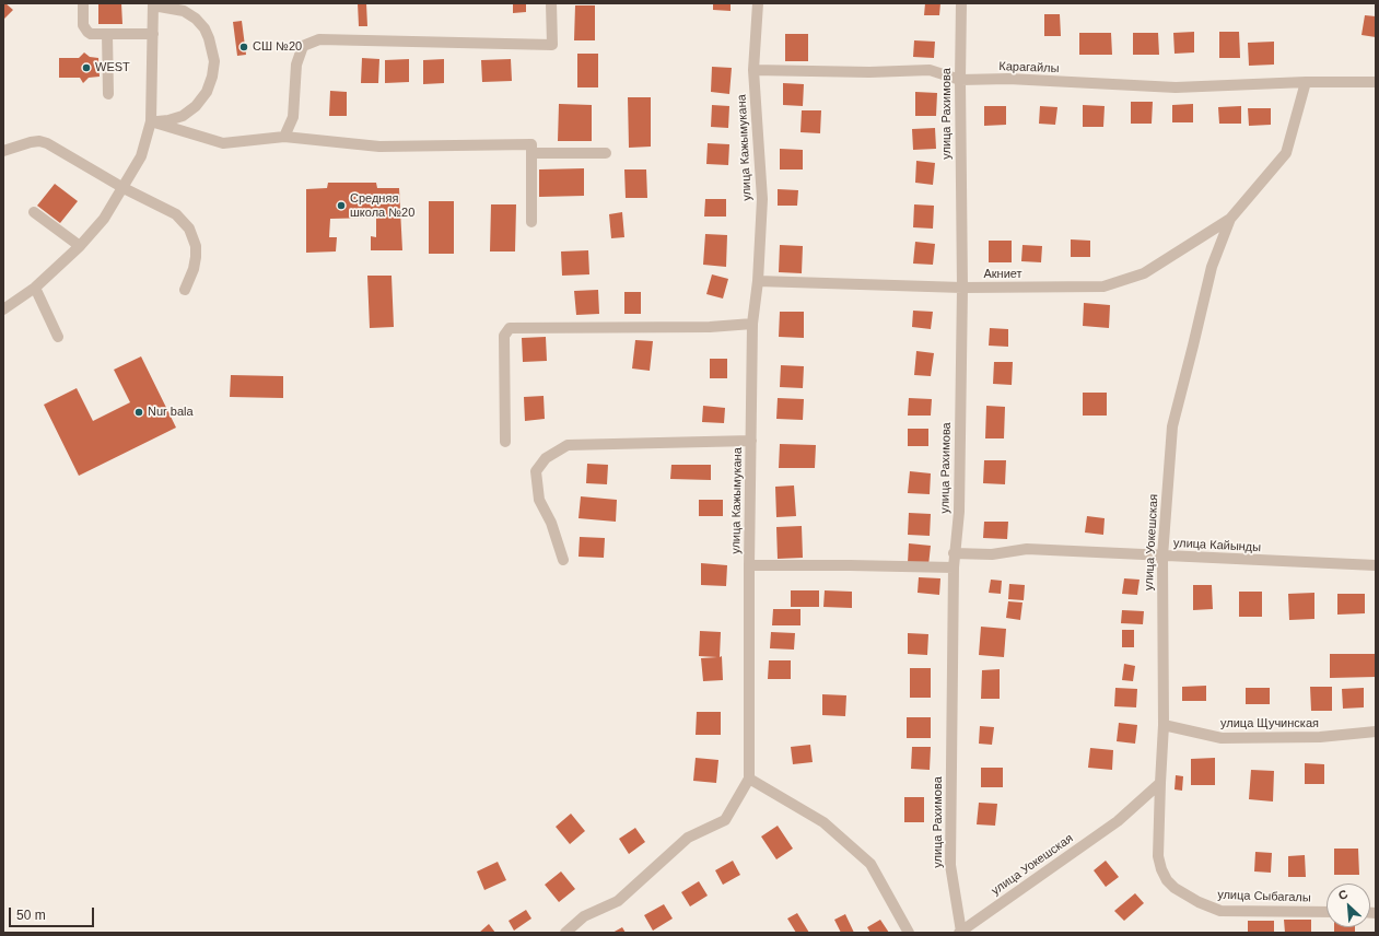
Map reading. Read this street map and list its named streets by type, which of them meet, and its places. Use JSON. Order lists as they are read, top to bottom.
{
  "streets": {
    "street": [
      "Карагайлы",
      "улица Рахимова",
      "улица Кажымукана",
      "Акниет",
      "улица Уокешская",
      "улица Кайынды",
      "улица Щучинская",
      "улица Сыбагалы"
    ]
  },
  "crossings": [
    ["Карагайлы", "улица Рахимова"],
    ["Карагайлы", "улица Кажымукана"],
    ["Карагайлы", "улица Уокешская"],
    ["улица Рахимова", "Акниет"],
    ["улица Рахимова", "улица Уокешская"],
    ["улица Рахимова", "улица Кайынды"],
    ["улица Кажымукана", "Акниет"],
    ["Акниет", "улица Уокешская"],
    ["улица Уокешская", "улица Кайынды"],
    ["улица Уокешская", "улица Щучинская"],
    ["улица Уокешская", "улица Сыбагалы"]
  ],
  "places": [
    "СШ №20",
    "WEST",
    "Средняя школа №20",
    "Nur bala"
  ],
  "scale_bar": "50 m",
  "north": "top left"
}
